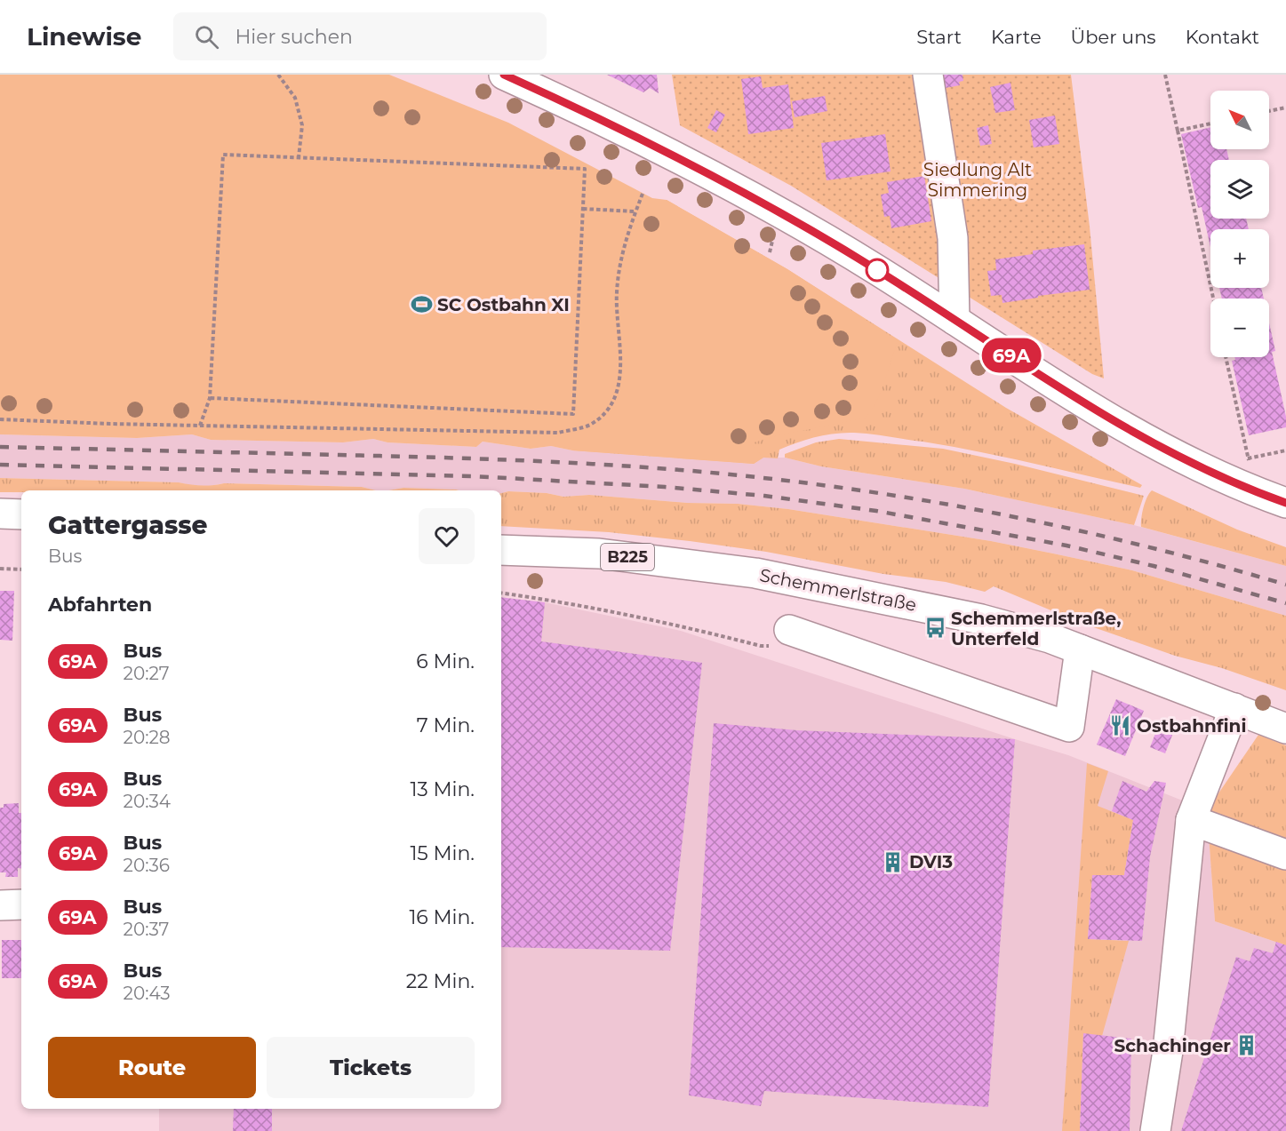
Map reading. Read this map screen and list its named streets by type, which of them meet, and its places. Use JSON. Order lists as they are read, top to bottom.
{
  "streets": {
    "street": ["B225", "Schemmerlstraße"]
  },
  "parks": ["Siedlung Alt Simmering"],
  "places": {
    "sports": ["SC Ostbahn XI"],
    "bus stop": ["Schemmerlstraße, Unterfeld"],
    "restaurant": ["Ostbahnfini"],
    "building": ["DVI3", "Schachinger"]
  },
  "lines": ["bus line 69A"],
  "north": "top left",
  "page": {
    "header": "Linewise",
    "search": "Hier suchen",
    "nav": [
      "Start",
      "Karte",
      "Über uns",
      "Kontakt"
    ],
    "on_map": "69A",
    "map_buttons": ["+", "−"],
    "heading": [
      ["Gattergasse", "Bus"],
      "Abfahrten"
    ],
    "list": [
      {
        "mark": "69A",
        "name": "Bus",
        "note": "20:27",
        "value": "6 Min."
      },
      {
        "mark": "69A",
        "name": "Bus",
        "note": "20:28",
        "value": "7 Min."
      },
      {
        "mark": "69A",
        "name": "Bus",
        "note": "20:34",
        "value": "13 Min."
      },
      {
        "mark": "69A",
        "name": "Bus",
        "note": "20:36",
        "value": "15 Min."
      },
      {
        "mark": "69A",
        "name": "Bus",
        "note": "20:37",
        "value": "16 Min."
      },
      {
        "mark": "69A",
        "name": "Bus",
        "note": "20:43",
        "value": "22 Min."
      }
    ],
    "buttons": ["Route", "Tickets"]
  }
}
